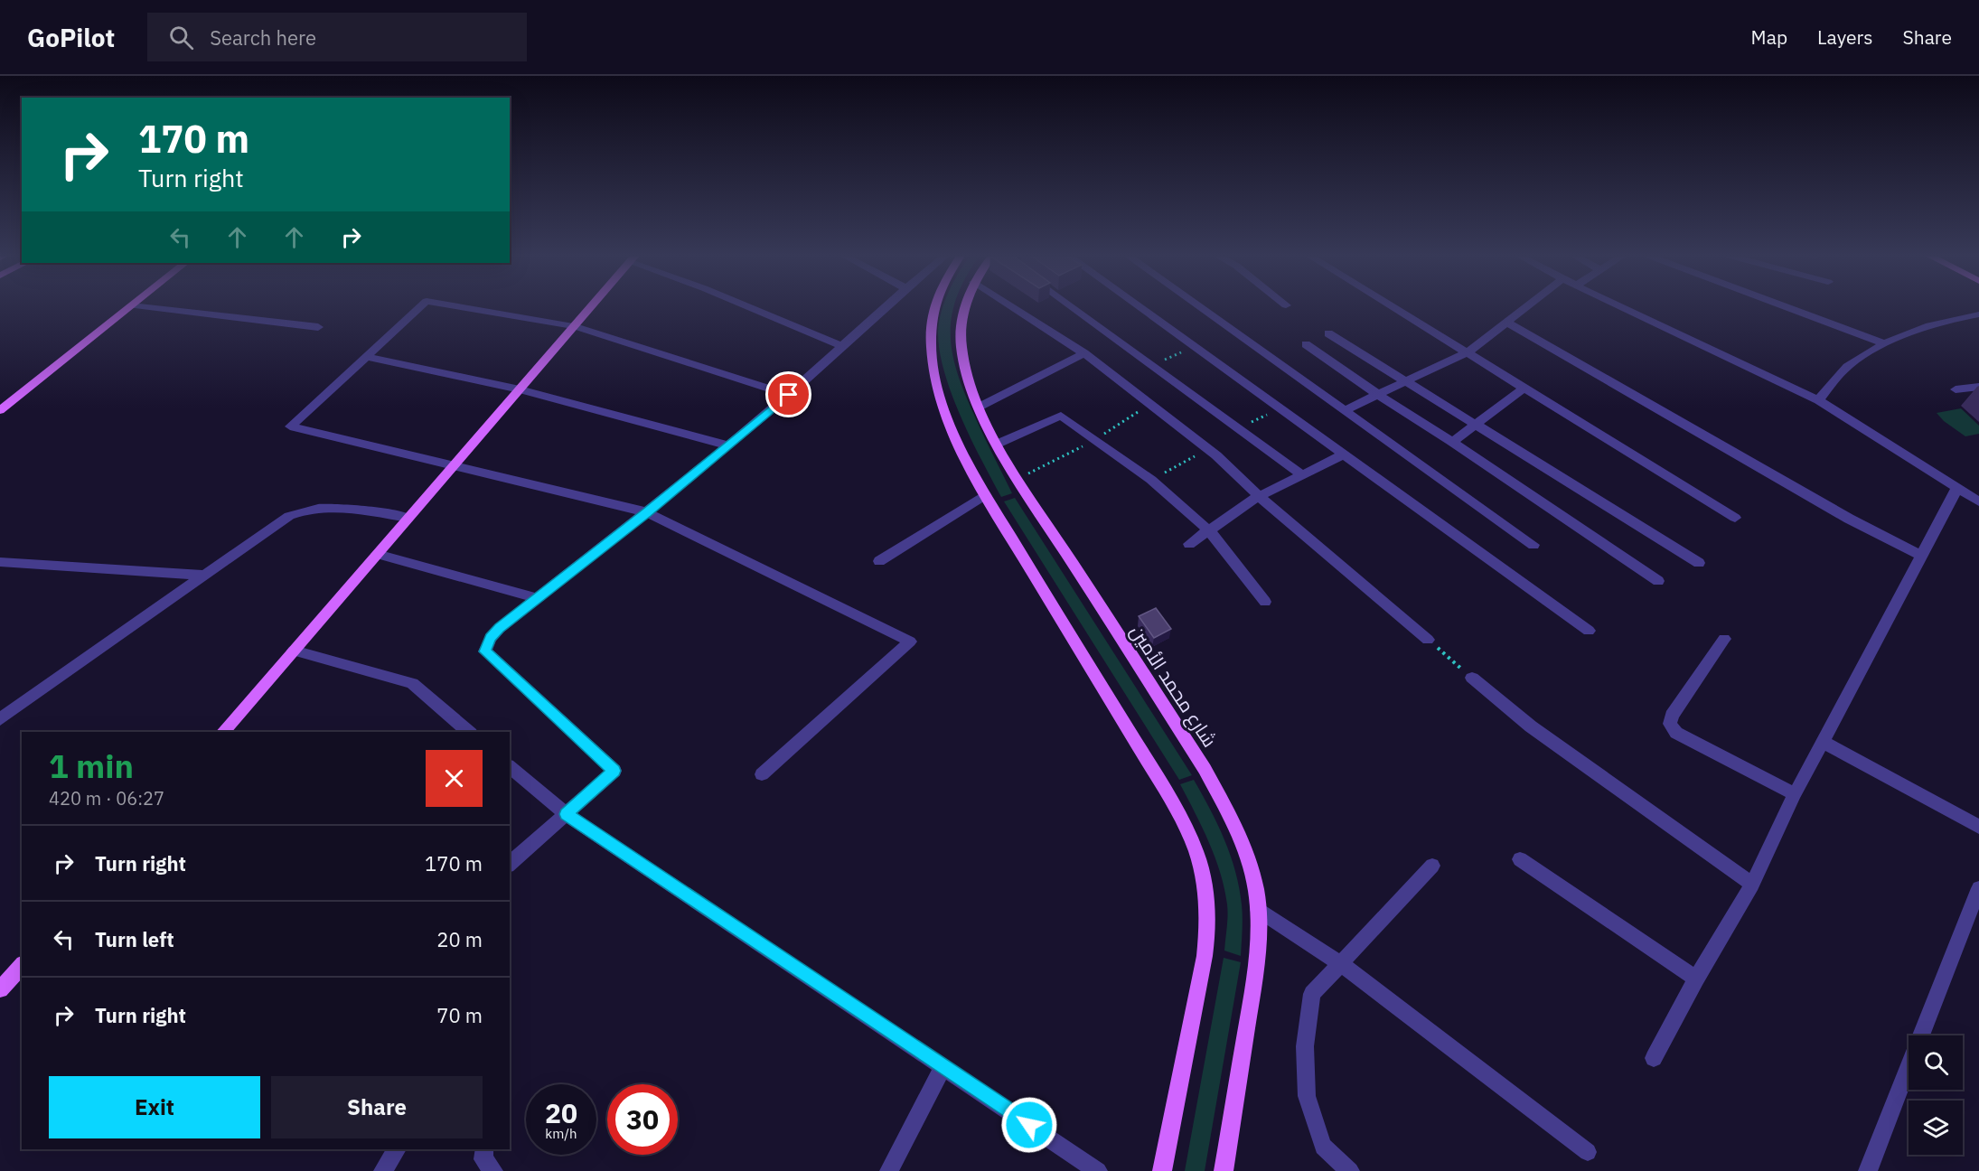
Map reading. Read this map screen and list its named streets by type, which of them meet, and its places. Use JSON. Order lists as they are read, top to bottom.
{
  "streets": {
    "main road": ["شارع محمد الأمين"]
  },
  "page": {
    "header": "GoPilot",
    "search": "Search here",
    "nav": ["Map", "Layers", "Share"],
    "turn": ["170 m", "Turn right"],
    "heading": ["1 min", "420 m · 06:27"],
    "list": [
      {
        "name": "Turn right",
        "value": "170 m"
      },
      {
        "name": "Turn left",
        "value": "20 m"
      },
      {
        "name": "Turn right",
        "value": "70 m"
      }
    ],
    "buttons": ["Exit", "Share"],
    "speed": "20 km/h",
    "limit": "30"
  }
}
